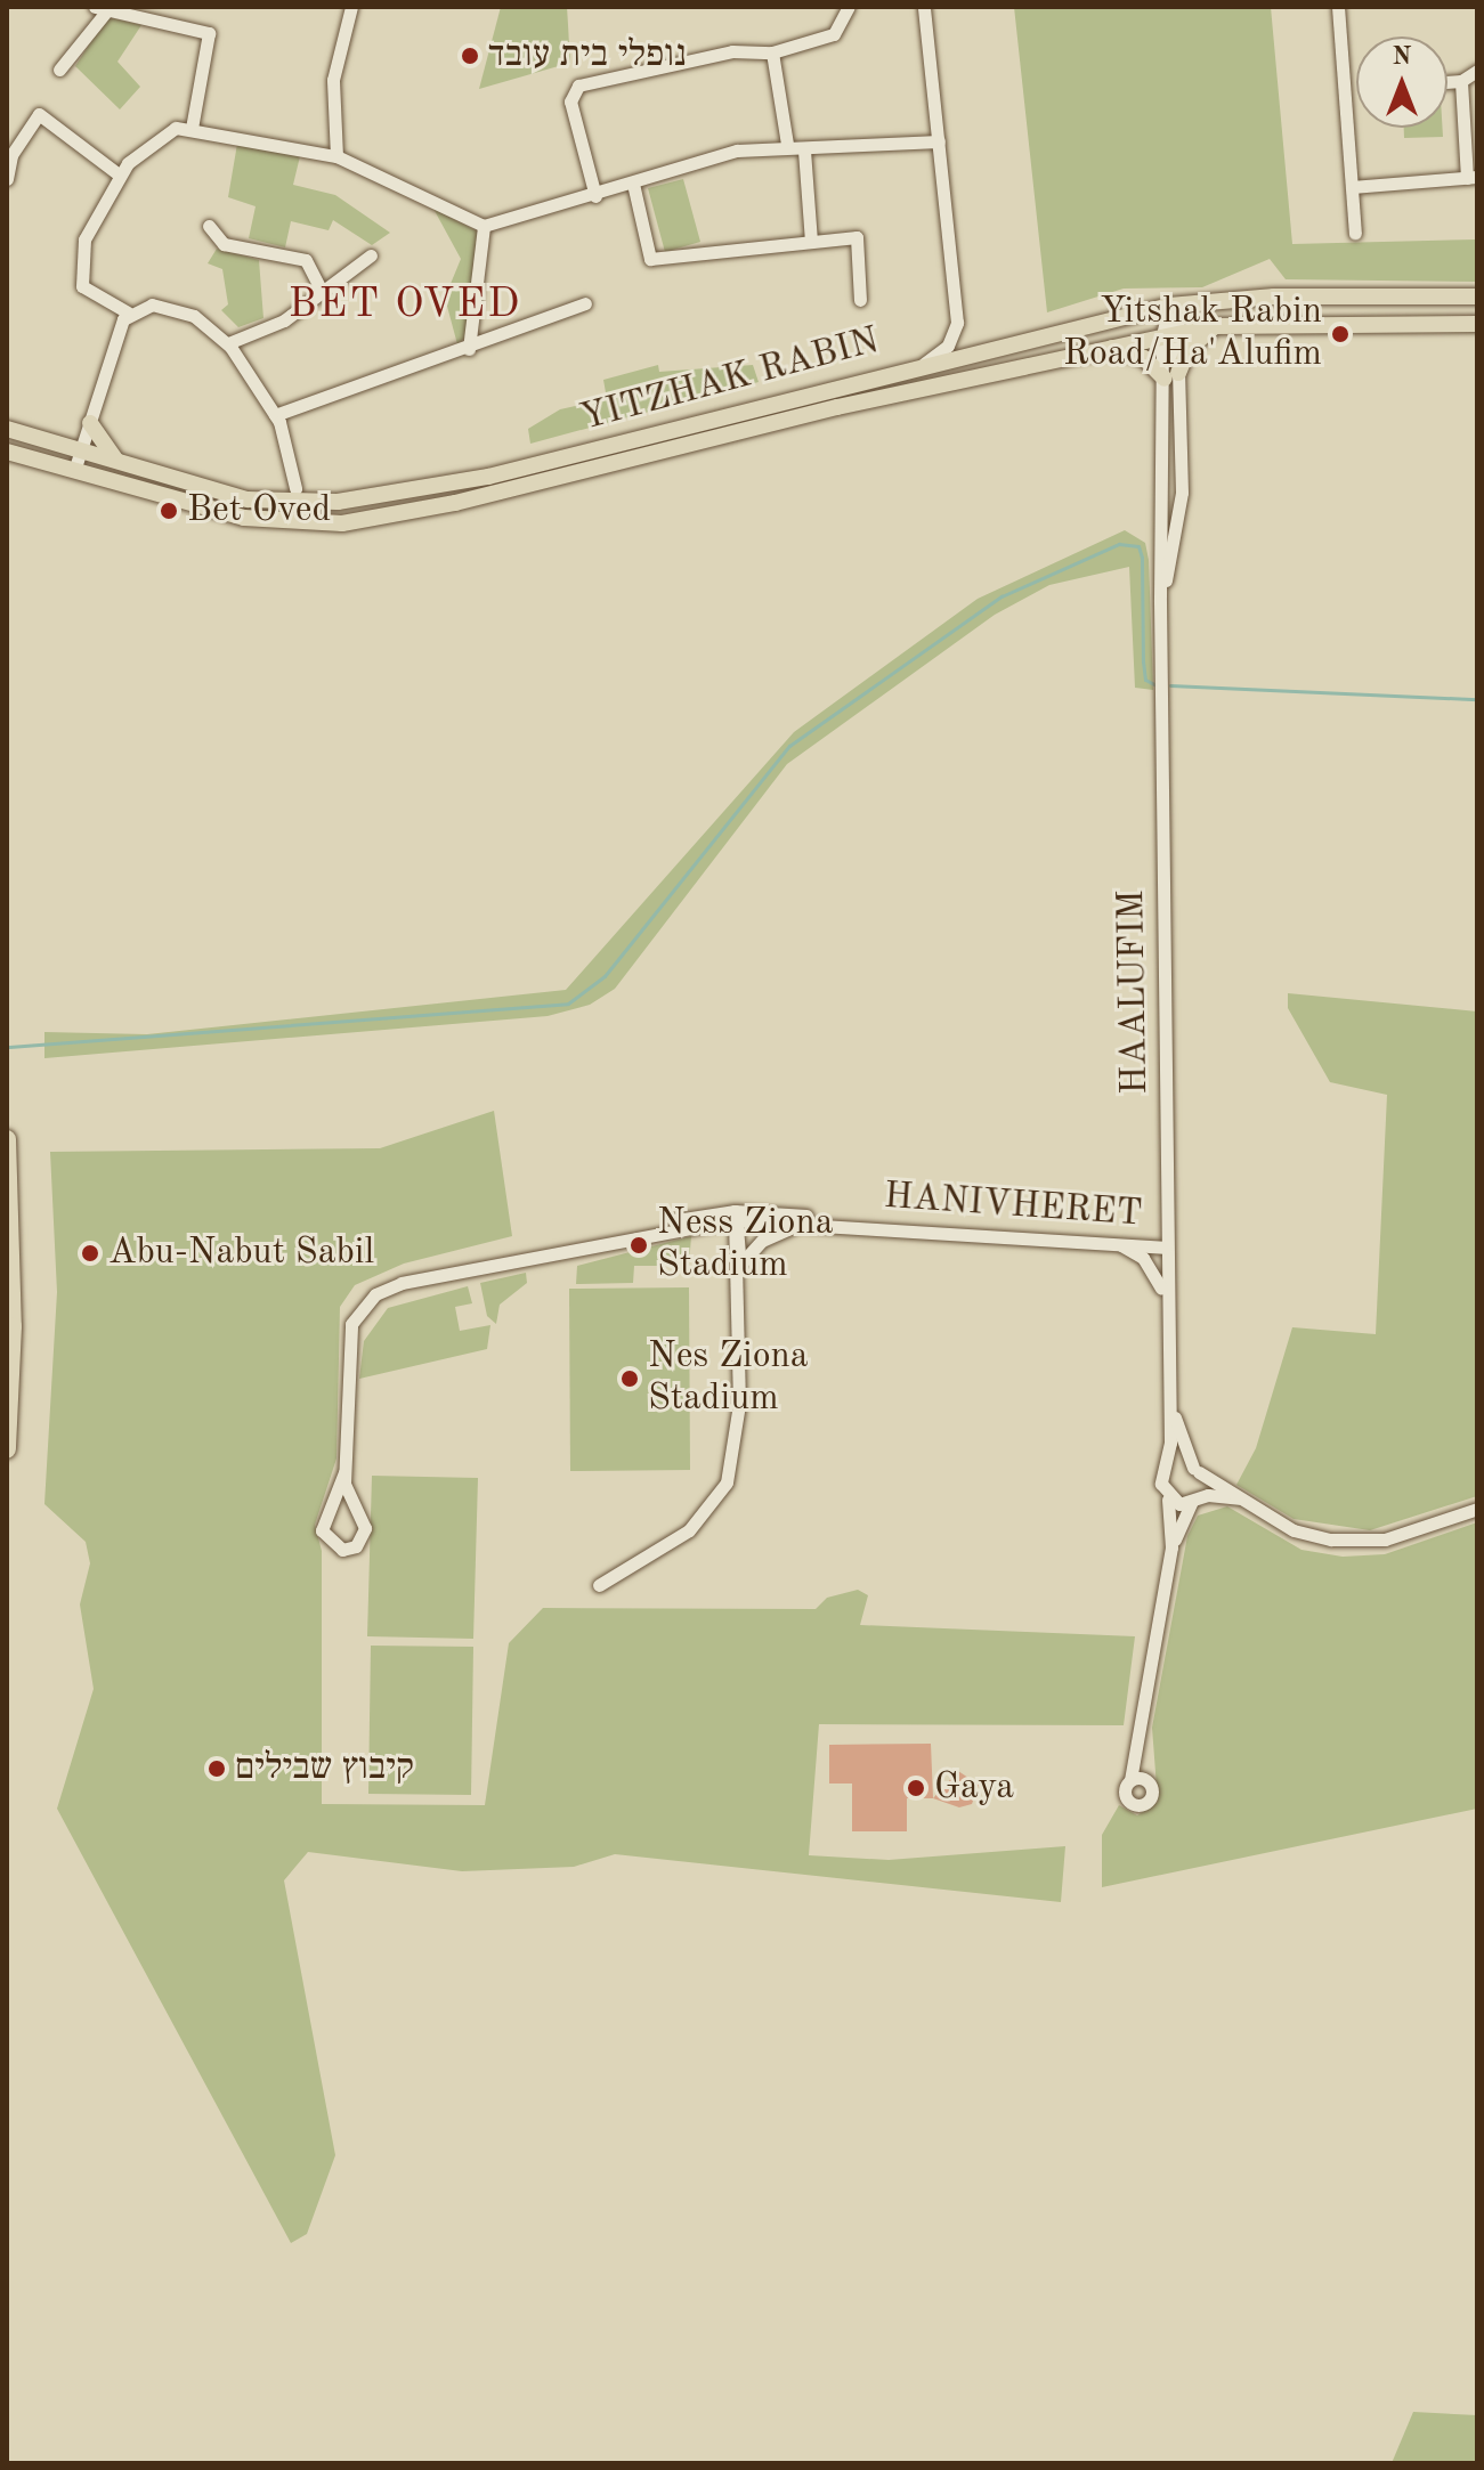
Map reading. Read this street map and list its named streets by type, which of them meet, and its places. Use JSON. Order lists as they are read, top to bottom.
{
  "streets": {
    "main road": ["YITZHAK RABIN"],
    "street": ["HAALUFIM", "HANIVHERET"]
  },
  "crossings": [
    ["YITZHAK RABIN", "HAALUFIM"],
    ["HAALUFIM", "HANIVHERET"]
  ],
  "districts": ["BET OVED"],
  "places": [
    "נופלי בית עובד",
    "Yitshak Rabin Road/Ha'Alufim",
    "Bet Oved",
    "Ness Ziona Stadium",
    "Abu-Nabut Sabil",
    "Nes Ziona Stadium",
    "קיבוץ שבילים",
    "Gaya"
  ],
  "north": "top"
}
